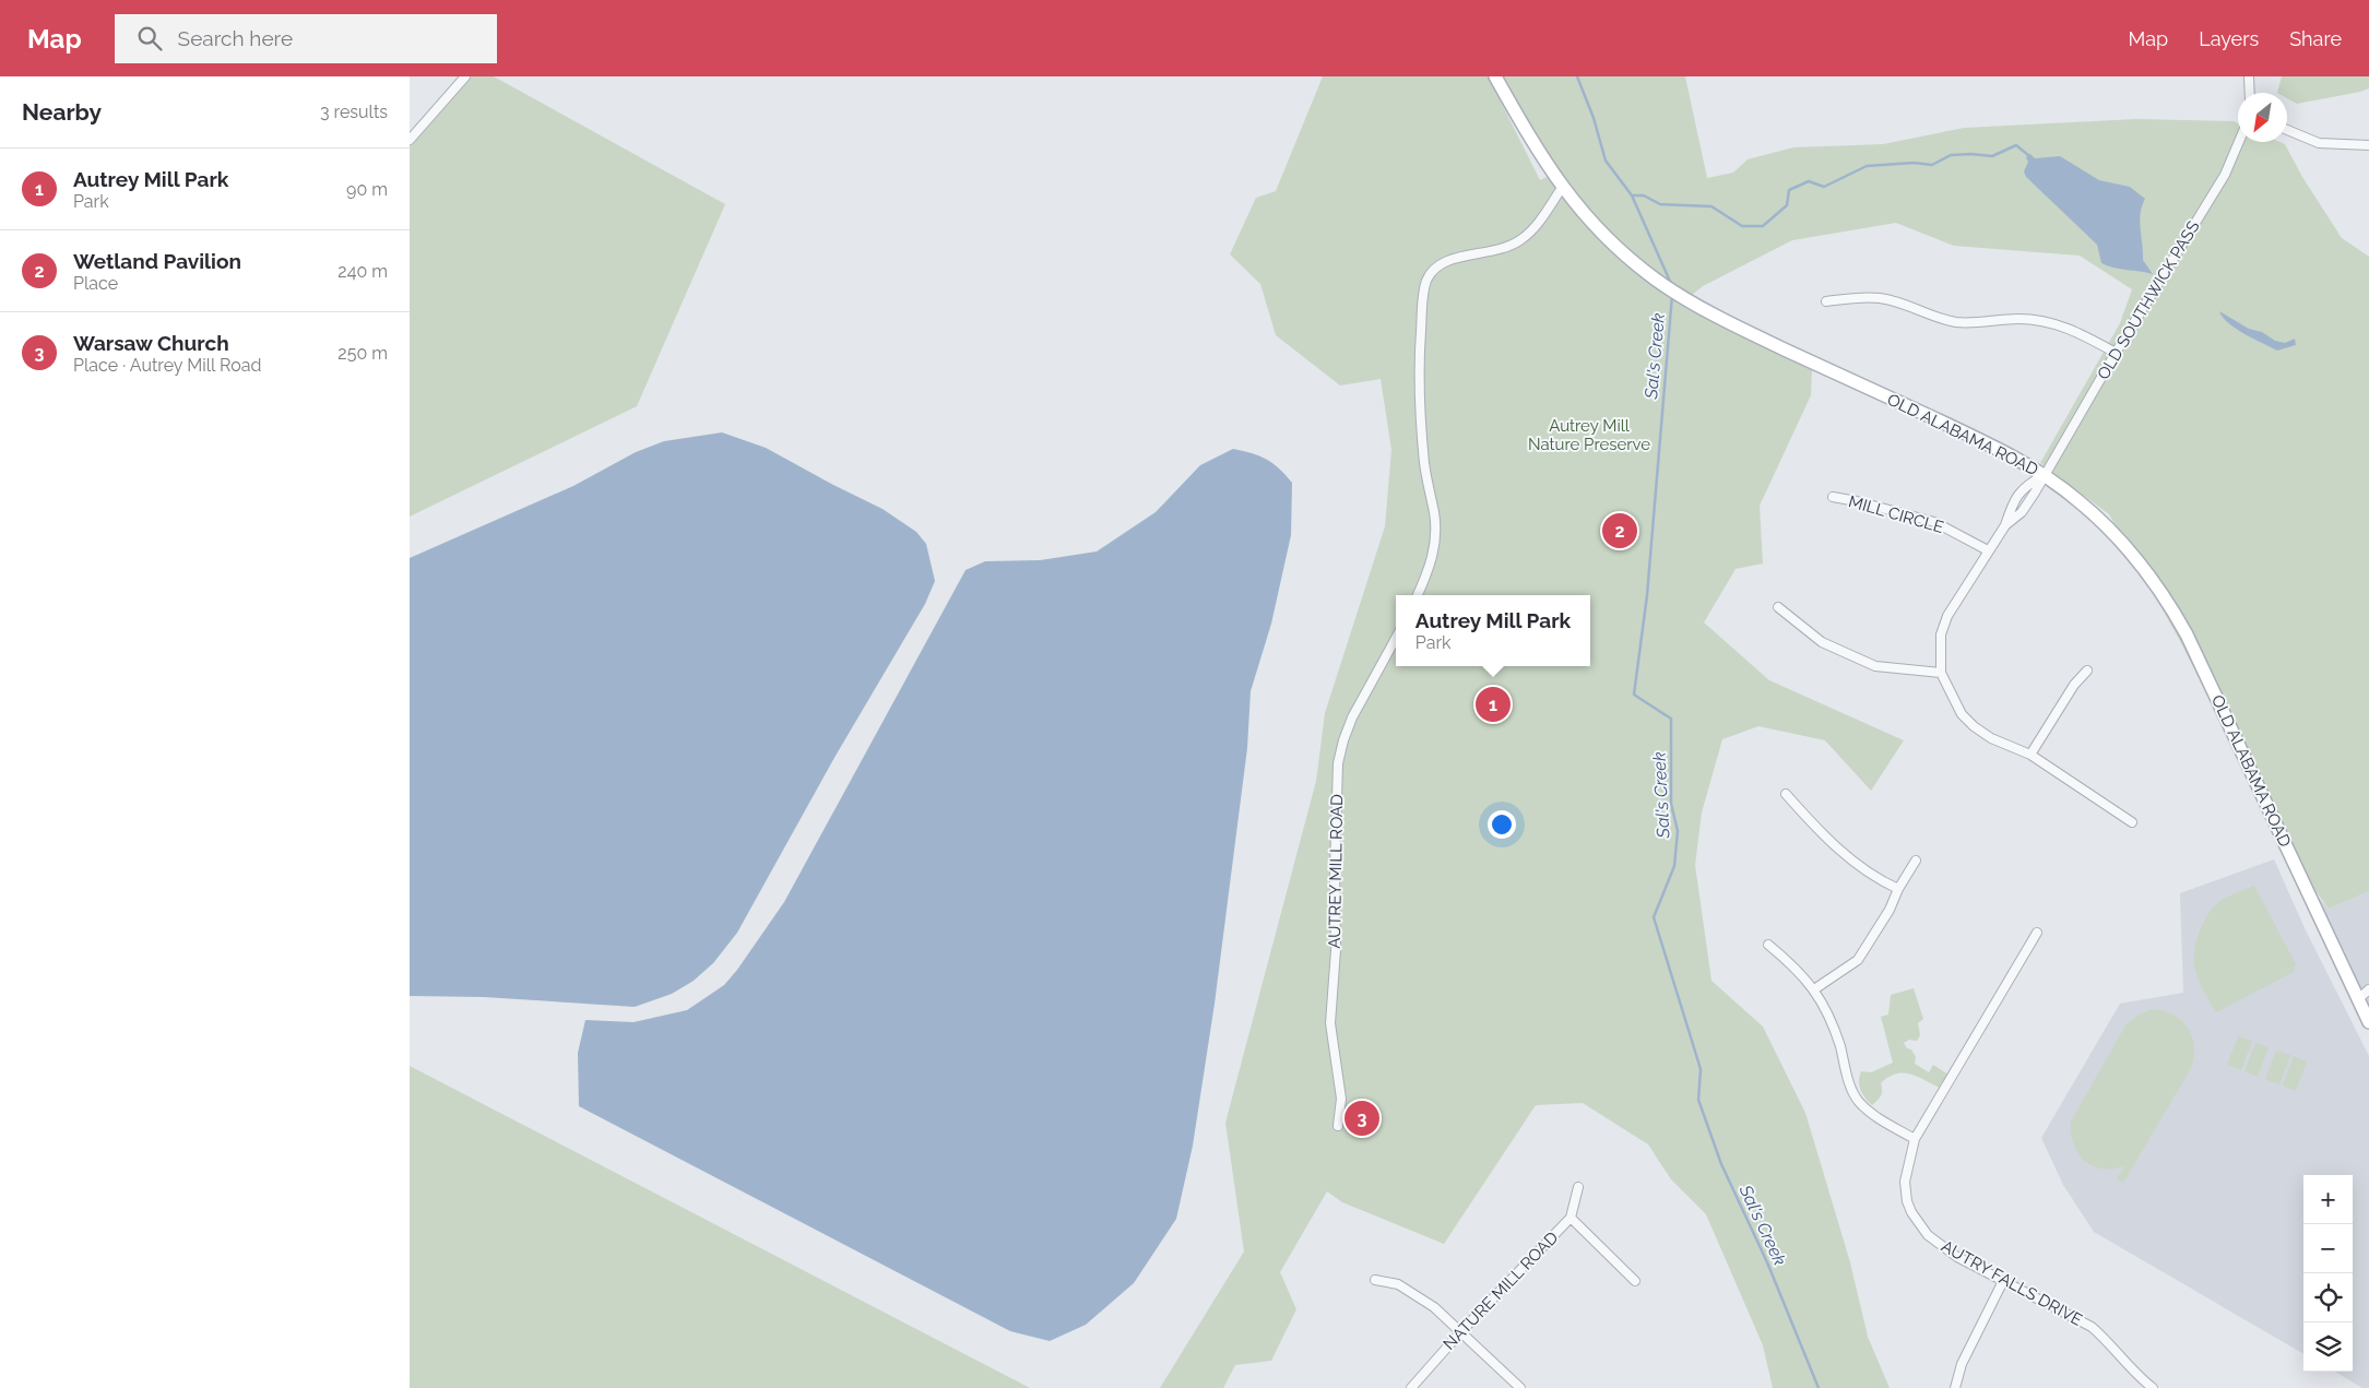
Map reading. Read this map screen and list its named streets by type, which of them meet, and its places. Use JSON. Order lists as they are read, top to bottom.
{
  "streets": {
    "main road": ["OLD ALABAMA ROAD"],
    "street": [
      "OLD SOUTHWICK PASS",
      "MILL CIRCLE",
      "AUTREY MILL ROAD",
      "AUTRY FALLS DRIVE",
      "NATURE MILL ROAD"
    ]
  },
  "crossings": [
    ["OLD SOUTHWICK PASS", "OLD ALABAMA ROAD"]
  ],
  "water": ["Sal's Creek"],
  "parks": ["Autrey Mill Nature Preserve"],
  "north": "bottom left",
  "page": {
    "header": "Map",
    "search": "Search here",
    "nav": ["Map", "Layers", "Share"],
    "heading": ["Nearby", "3 results"],
    "list": [
      {
        "mark": "1",
        "name": "Autrey Mill Park",
        "note": "Park",
        "value": "90 m"
      },
      {
        "mark": "2",
        "name": "Wetland Pavilion",
        "note": "Place",
        "value": "240 m"
      },
      {
        "mark": "3",
        "name": "Warsaw Church",
        "note": "Place · Autrey Mill Road",
        "value": "250 m"
      }
    ],
    "pins": ["2", "1", "3"],
    "popup": ["Autrey Mill Park", "Park"],
    "map_buttons": ["+", "−"]
  }
}
